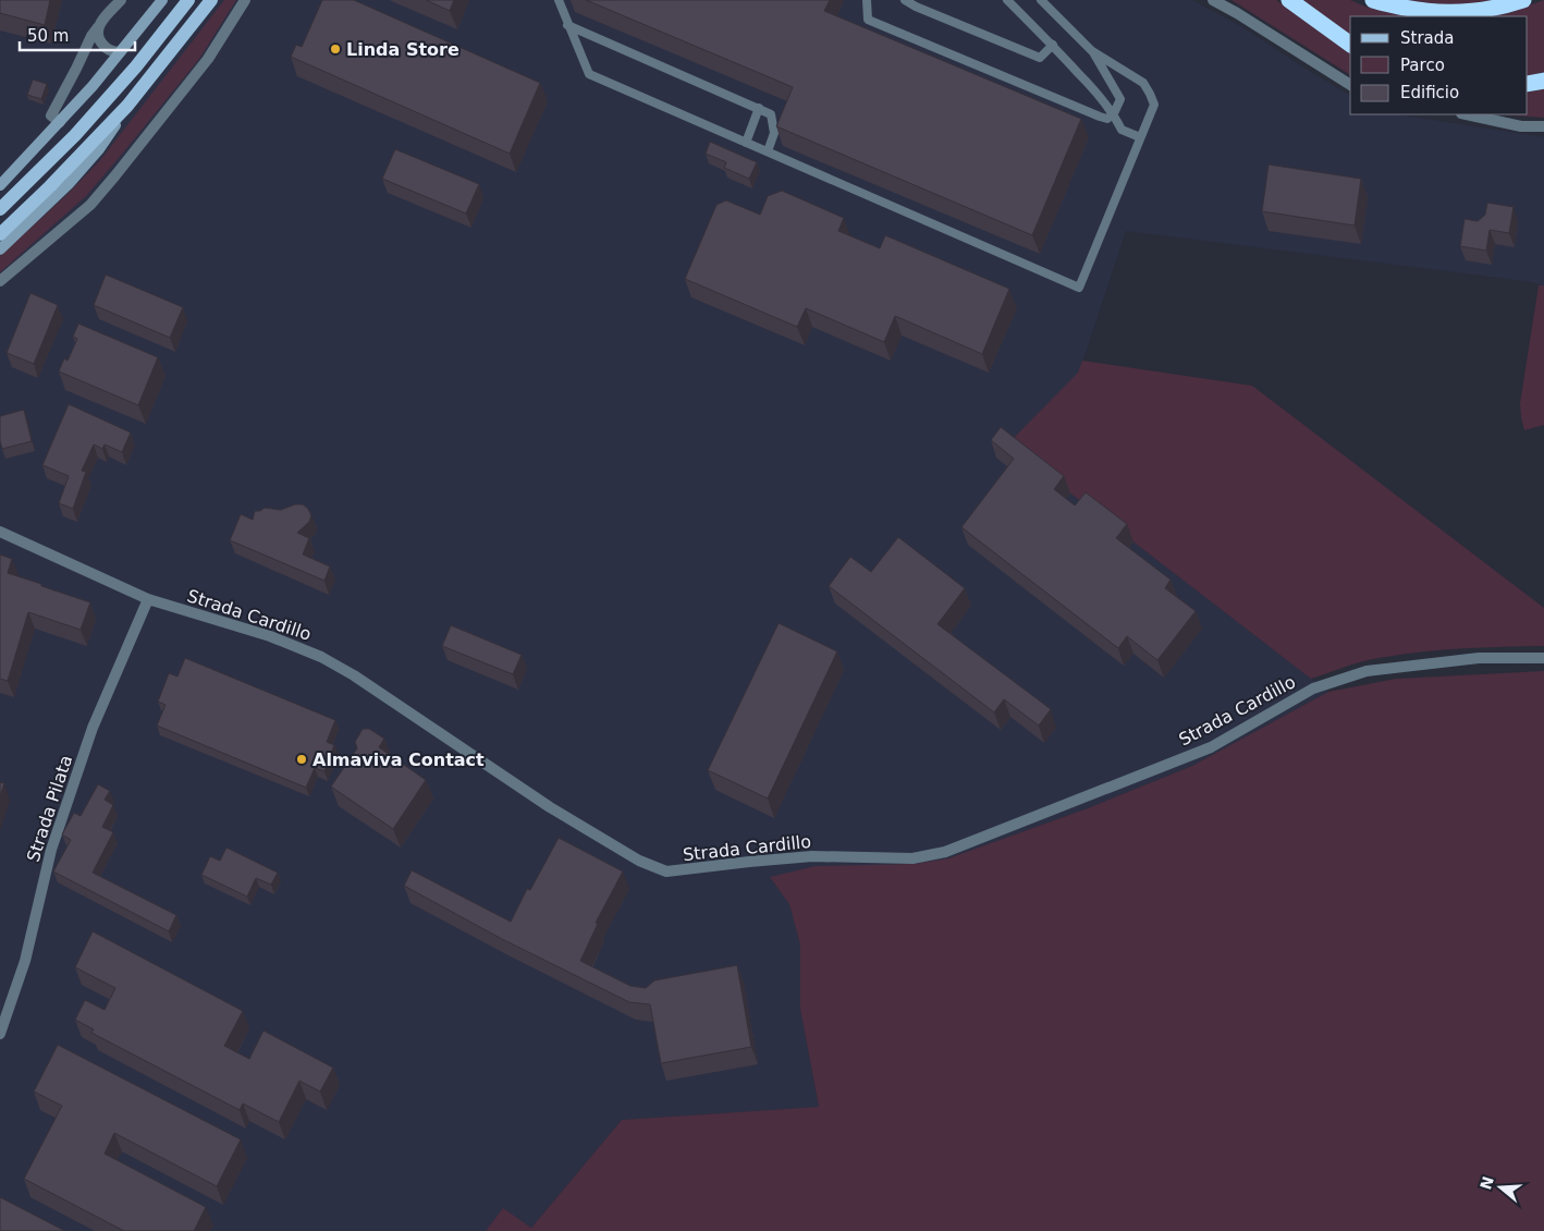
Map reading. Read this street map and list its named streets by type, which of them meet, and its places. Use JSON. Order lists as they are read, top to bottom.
{
  "streets": {
    "street": ["Strada Cardillo", "Strada Pilata"]
  },
  "crossings": [
    ["Strada Cardillo", "Strada Pilata"]
  ],
  "places": ["Linda Store", "Almaviva Contact"],
  "legend": ["Strada", "Parco", "Edificio"],
  "scale_bar": "50 m",
  "north": "left"
}
